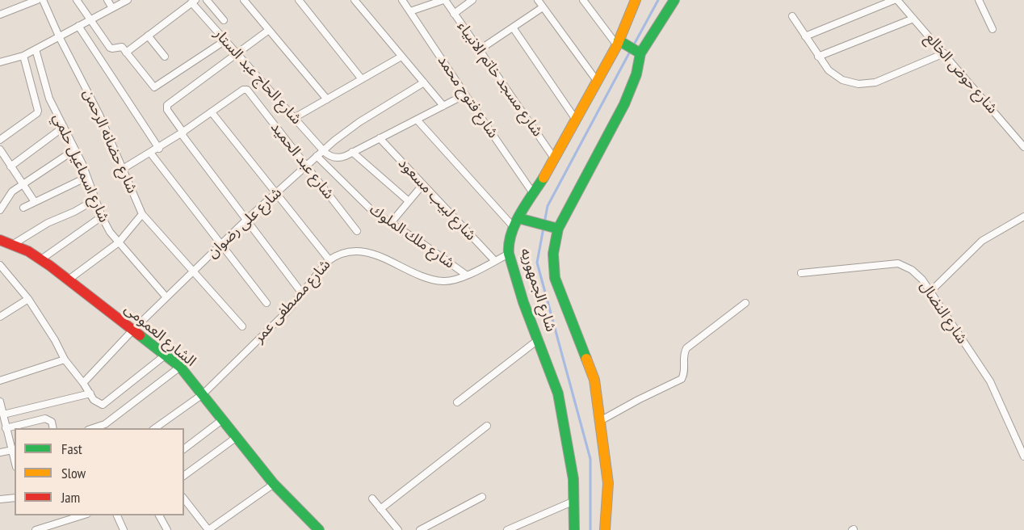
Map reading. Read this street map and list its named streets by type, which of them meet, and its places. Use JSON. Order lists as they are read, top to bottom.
{
  "streets": {
    "street": [
      "شارع حوض الخالع",
      "شارع الحاج عبد الستار",
      "شارع مسجد خاتم الانبياء",
      "شارع فتوح محمد",
      "شارع حضانه الرحمن",
      "شارع عبد الحميد",
      "شارع اسماعيل حلمي",
      "شارع لبيب مسعود",
      "شارع على رضوان",
      "شارع ملك الملوك",
      "شارع الجمهوريه",
      "شارع مصطفى عمر",
      "شارع النضال",
      "الشارع العمومى"
    ]
  },
  "crossings": [
    ["شارع الحاج عبد الستار", "شارع عبد الحميد"],
    ["شارع الحاج عبد الستار", "شارع على رضوان"],
    ["شارع مسجد خاتم الانبياء", "شارع الجمهوريه"],
    ["شارع فتوح محمد", "شارع الجمهوريه"],
    ["شارع حضانه الرحمن", "شارع على رضوان"],
    ["شارع عبد الحميد", "شارع على رضوان"],
    ["شارع اسماعيل حلمي", "شارع على رضوان"],
    ["شارع لبيب مسعود", "شارع مصطفى عمر"],
    ["شارع على رضوان", "شارع ملك الملوك"],
    ["شارع على رضوان", "الشارع العمومى"],
    ["شارع ملك الملوك", "شارع مصطفى عمر"],
    ["شارع الجمهوريه", "شارع مصطفى عمر"],
    ["شارع مصطفى عمر", "الشارع العمومى"]
  ],
  "legend": ["Fast", "Slow", "Jam"]
}
